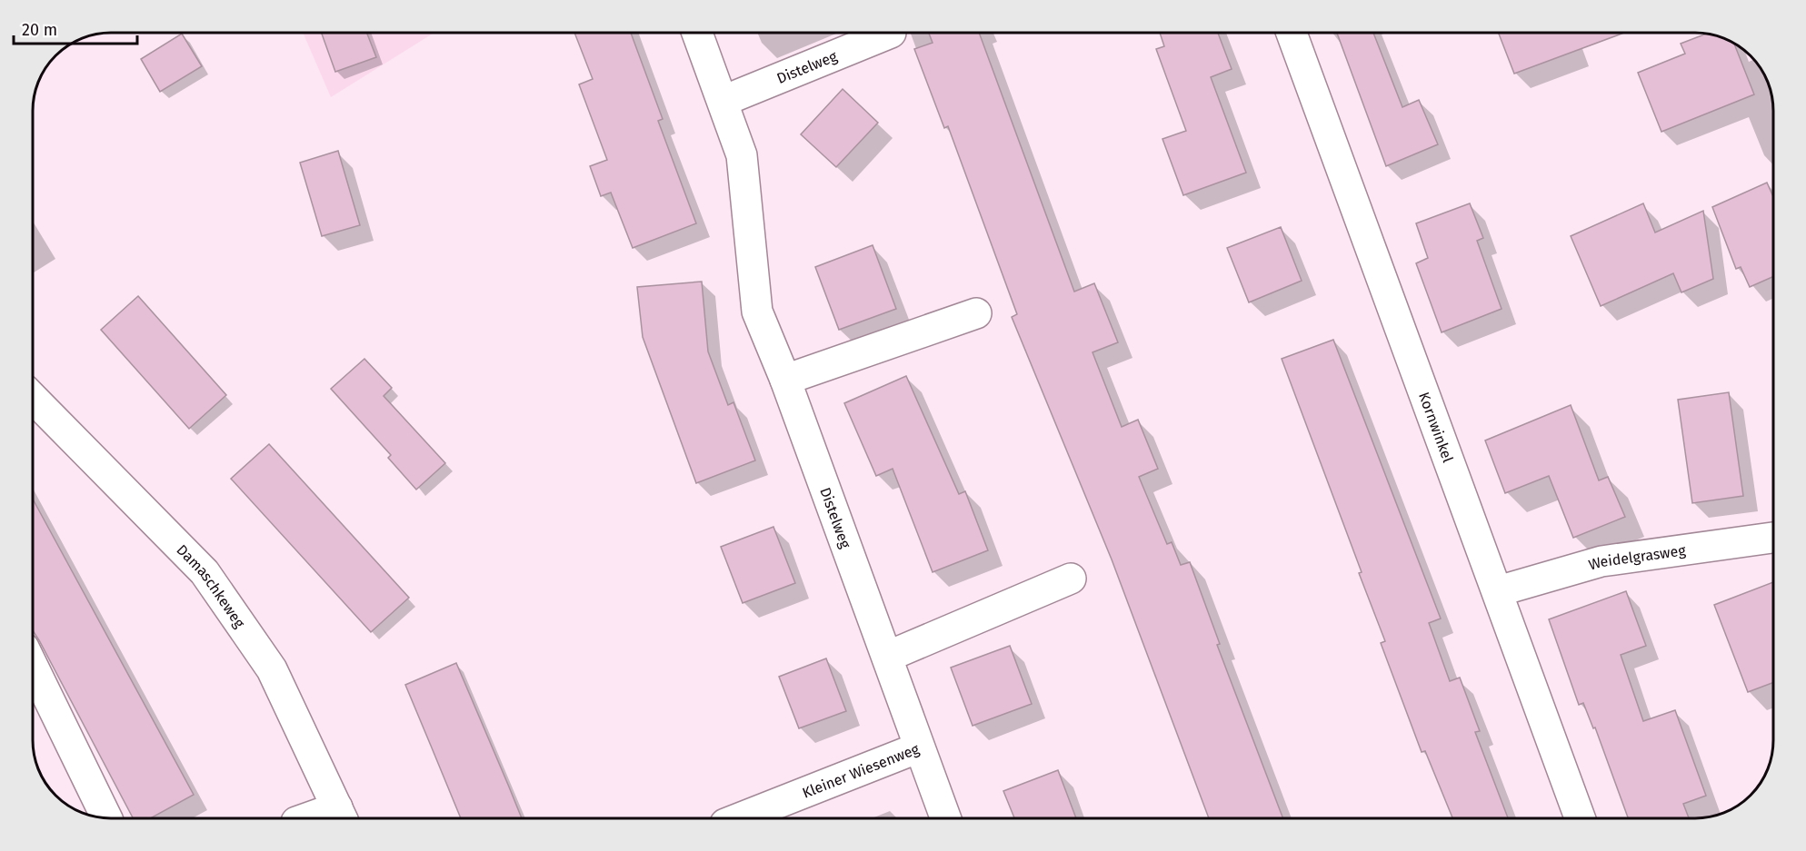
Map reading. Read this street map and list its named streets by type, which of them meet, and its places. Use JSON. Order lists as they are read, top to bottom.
{
  "streets": {
    "street": [
      "Distelweg",
      "Kornwinkel",
      "Weidelgrasweg",
      "Damaschkeweg",
      "Kleiner Wiesenweg"
    ]
  },
  "crossings": [
    ["Distelweg", "Kleiner Wiesenweg"],
    ["Kornwinkel", "Weidelgrasweg"]
  ],
  "scale_bar": "20 m"
}
